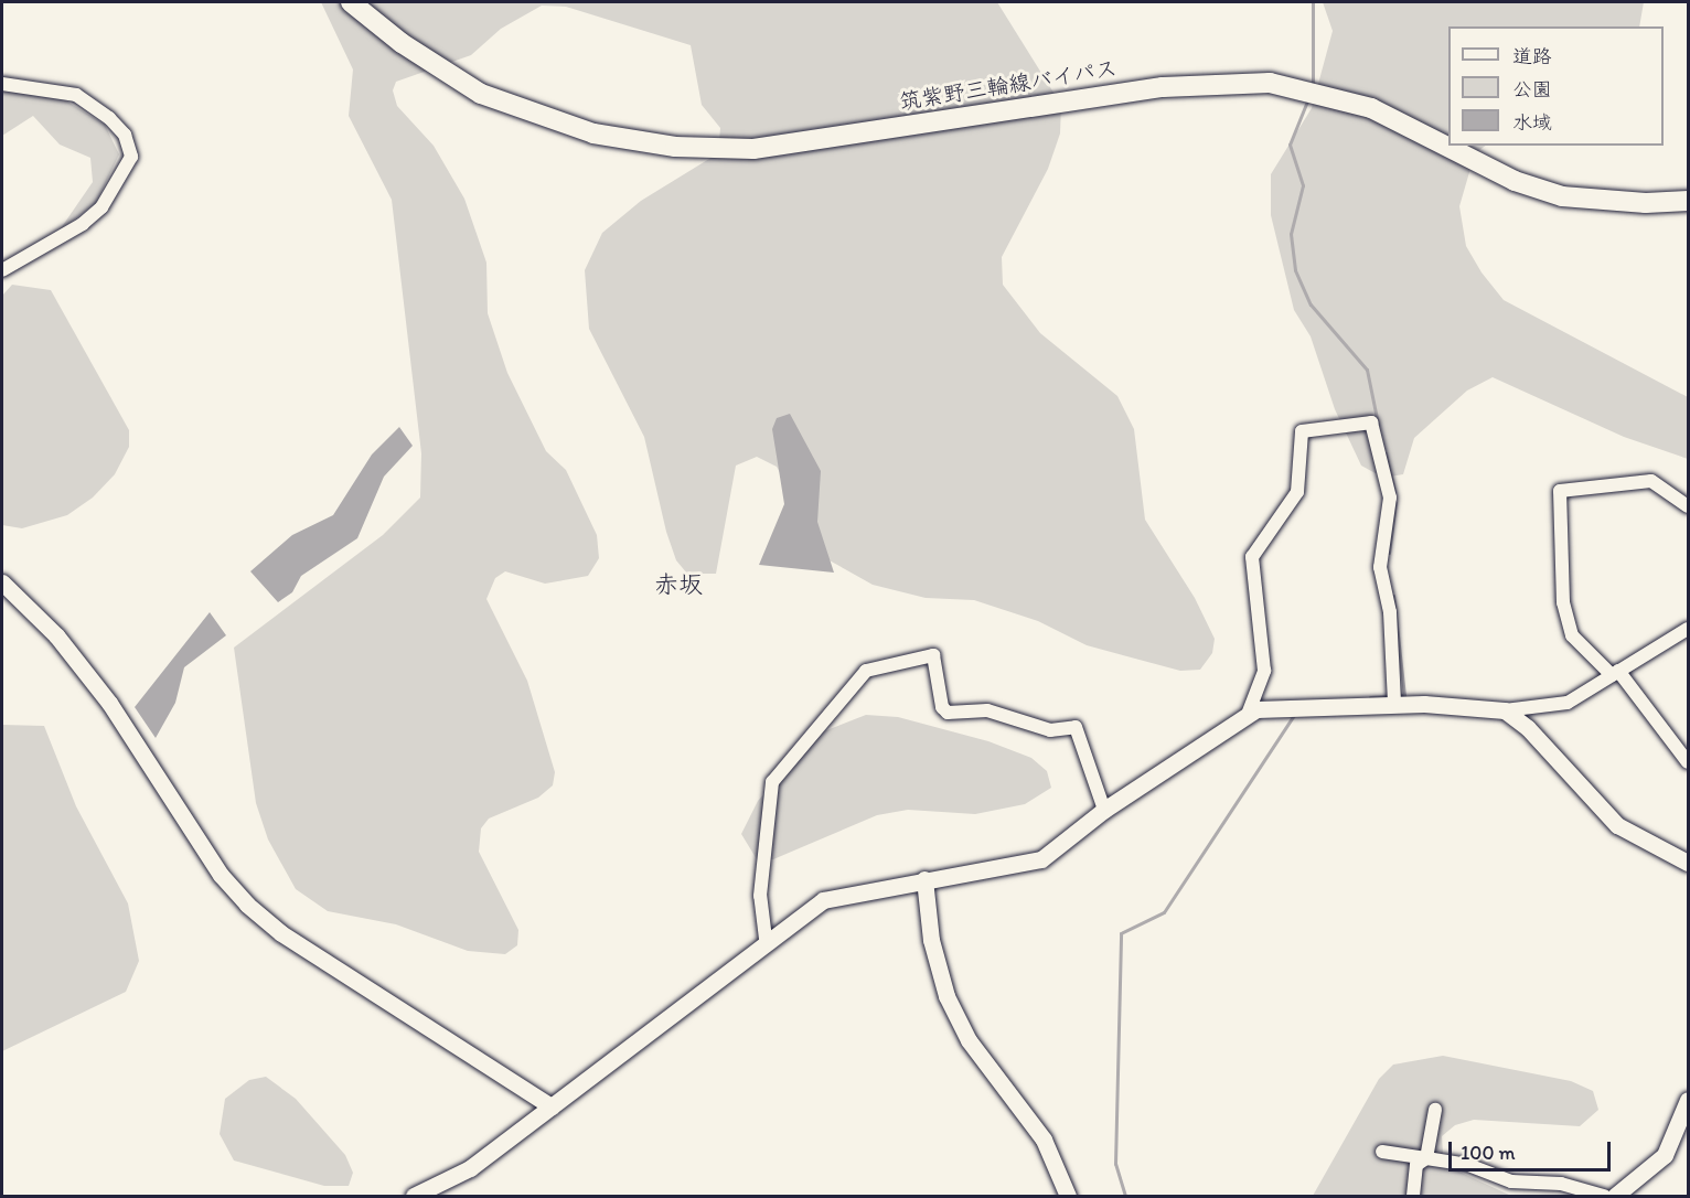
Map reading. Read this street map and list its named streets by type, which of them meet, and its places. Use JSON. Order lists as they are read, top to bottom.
{
  "streets": {
    "main road": ["筑紫野三輪線バイパス"]
  },
  "districts": ["赤坂"],
  "legend": ["道路", "公園", "水域"],
  "scale_bar": "100 m"
}
